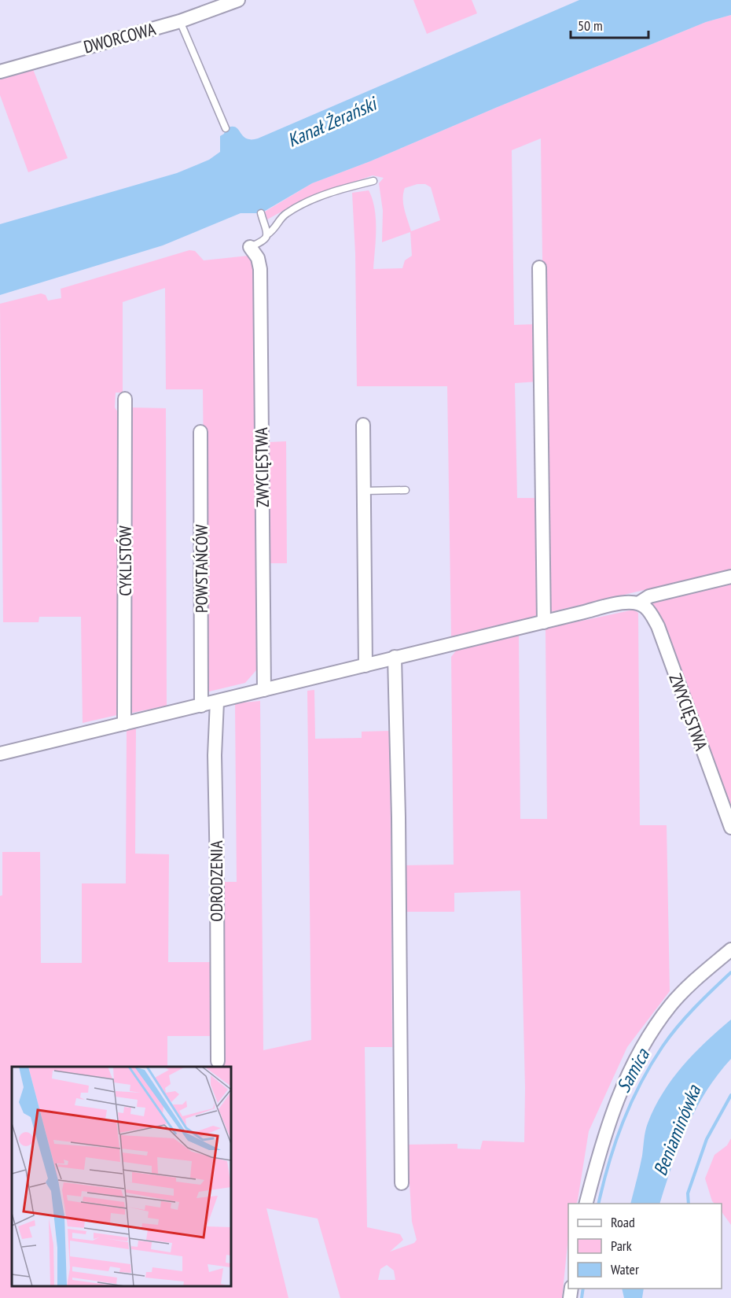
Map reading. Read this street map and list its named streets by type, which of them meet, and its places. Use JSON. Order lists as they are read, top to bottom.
{
  "streets": {
    "street": [
      "DWORCOWA",
      "ZWYCIĘSTWA",
      "CYKLISTÓW",
      "POWSTAŃCÓW",
      "ODRODZENIA"
    ]
  },
  "water": ["Kanał Żerański", "Samica", "Beniaminówka"],
  "legend": ["Road", "Park", "Water"],
  "scale_bar": "50 m"
}
